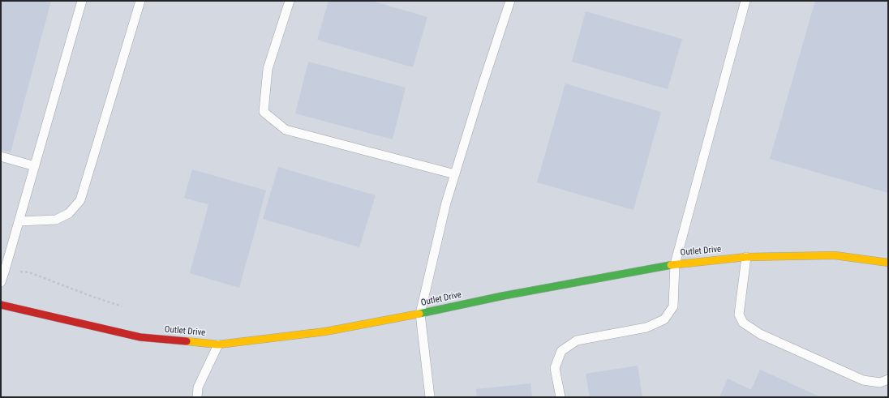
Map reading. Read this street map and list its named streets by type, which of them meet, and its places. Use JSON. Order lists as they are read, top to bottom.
{
  "streets": {
    "street": ["Outlet Drive"]
  }
}
